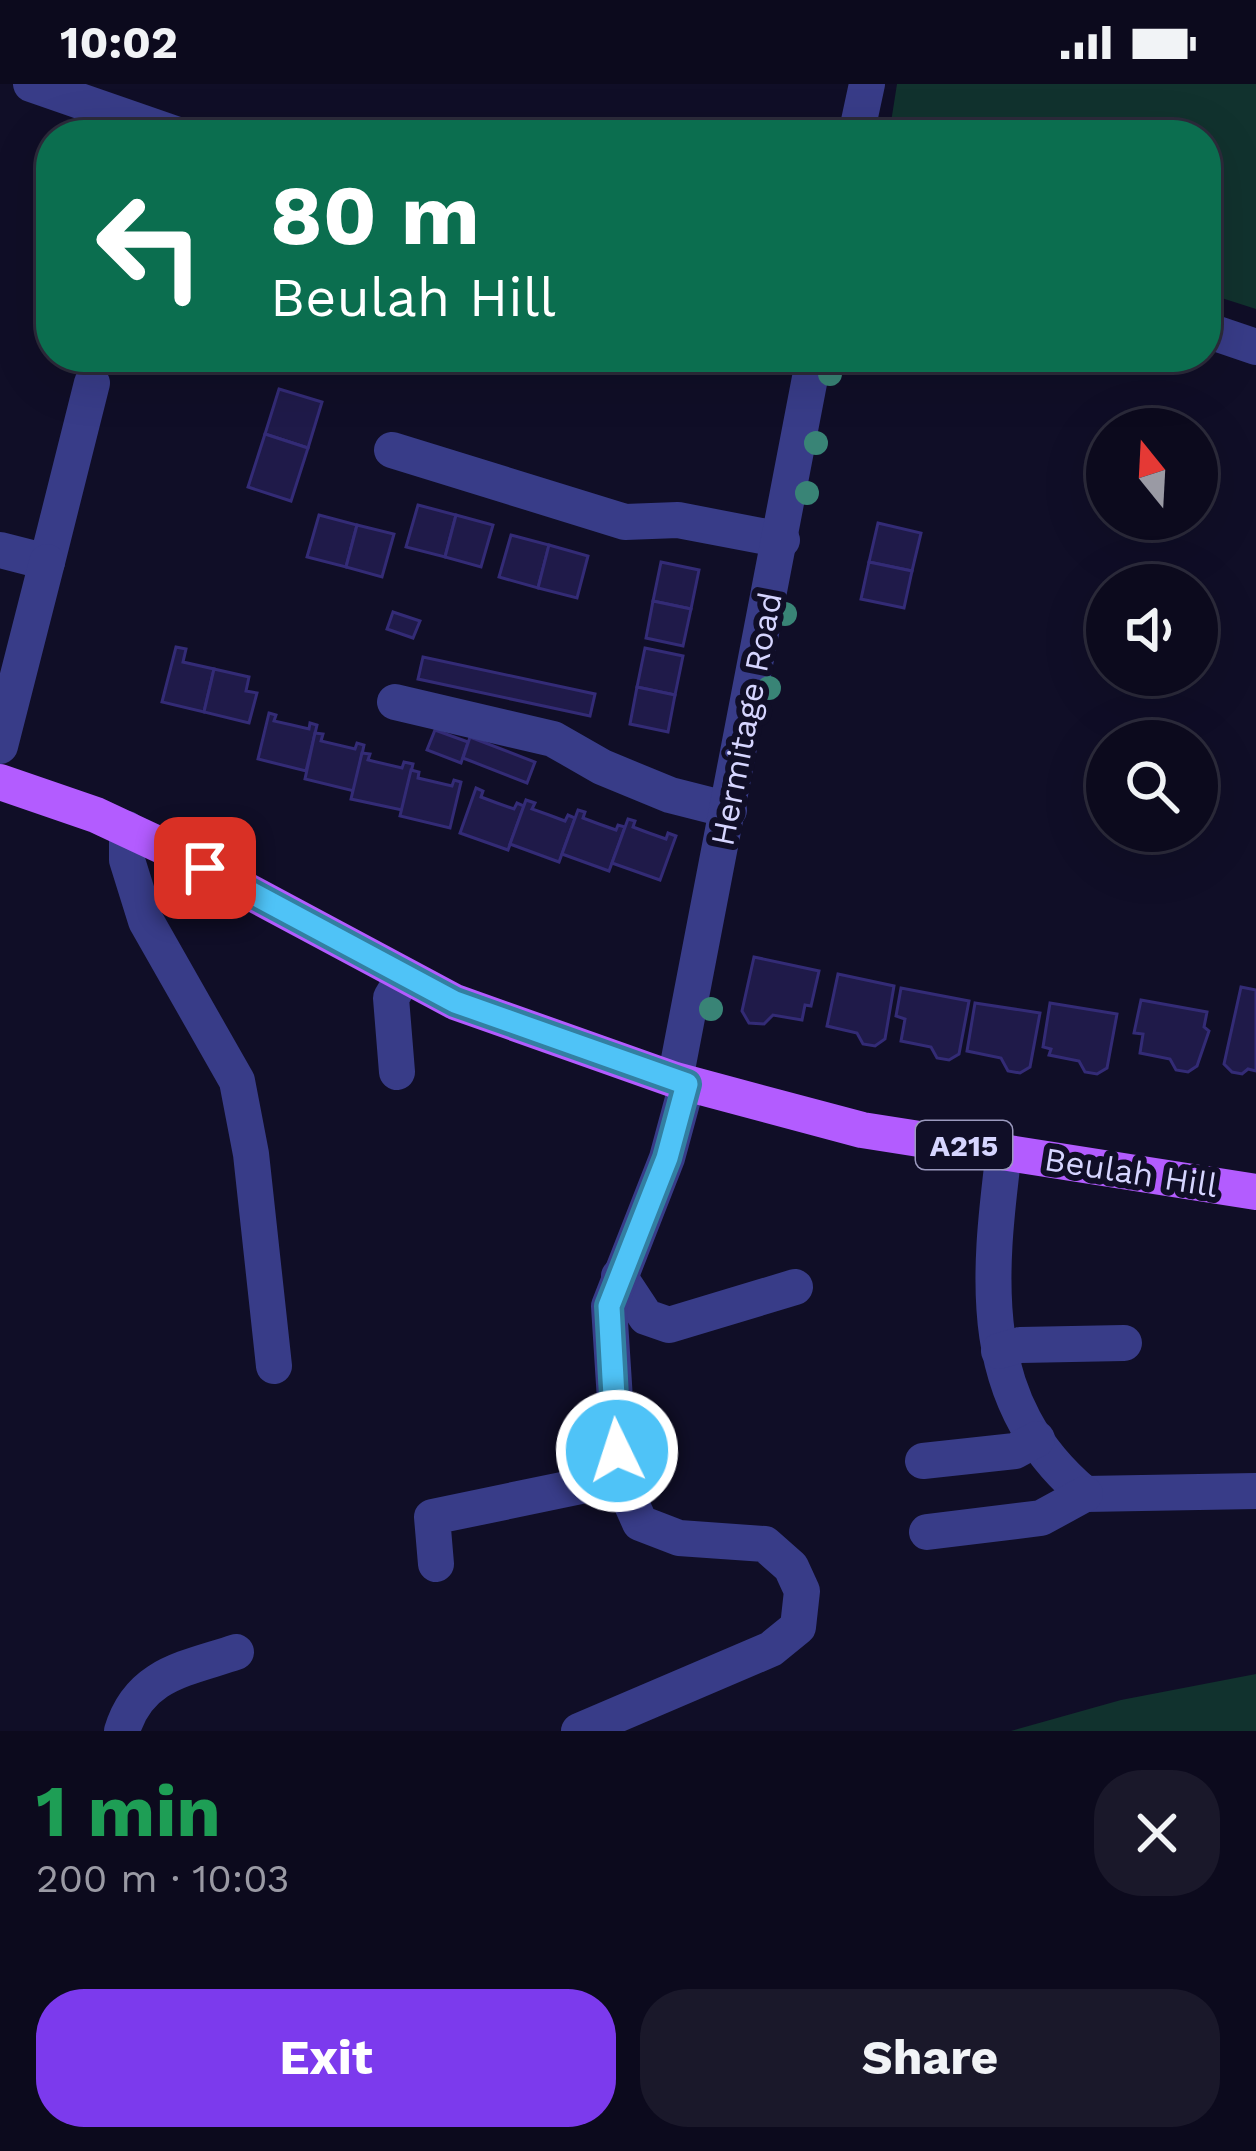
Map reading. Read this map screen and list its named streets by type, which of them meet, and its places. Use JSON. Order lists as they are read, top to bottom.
{
  "streets": {
    "main road": ["A215", "Beulah Hill"],
    "street": ["Hermitage Road"]
  },
  "crossings": [
    ["Hermitage Road", "Beulah Hill"]
  ],
  "north": "top",
  "page": {
    "status": "10:02",
    "turn": ["80 m", "Beulah Hill"],
    "heading": ["1 min", "200 m · 10:03"],
    "buttons": ["Exit", "Share"]
  }
}
